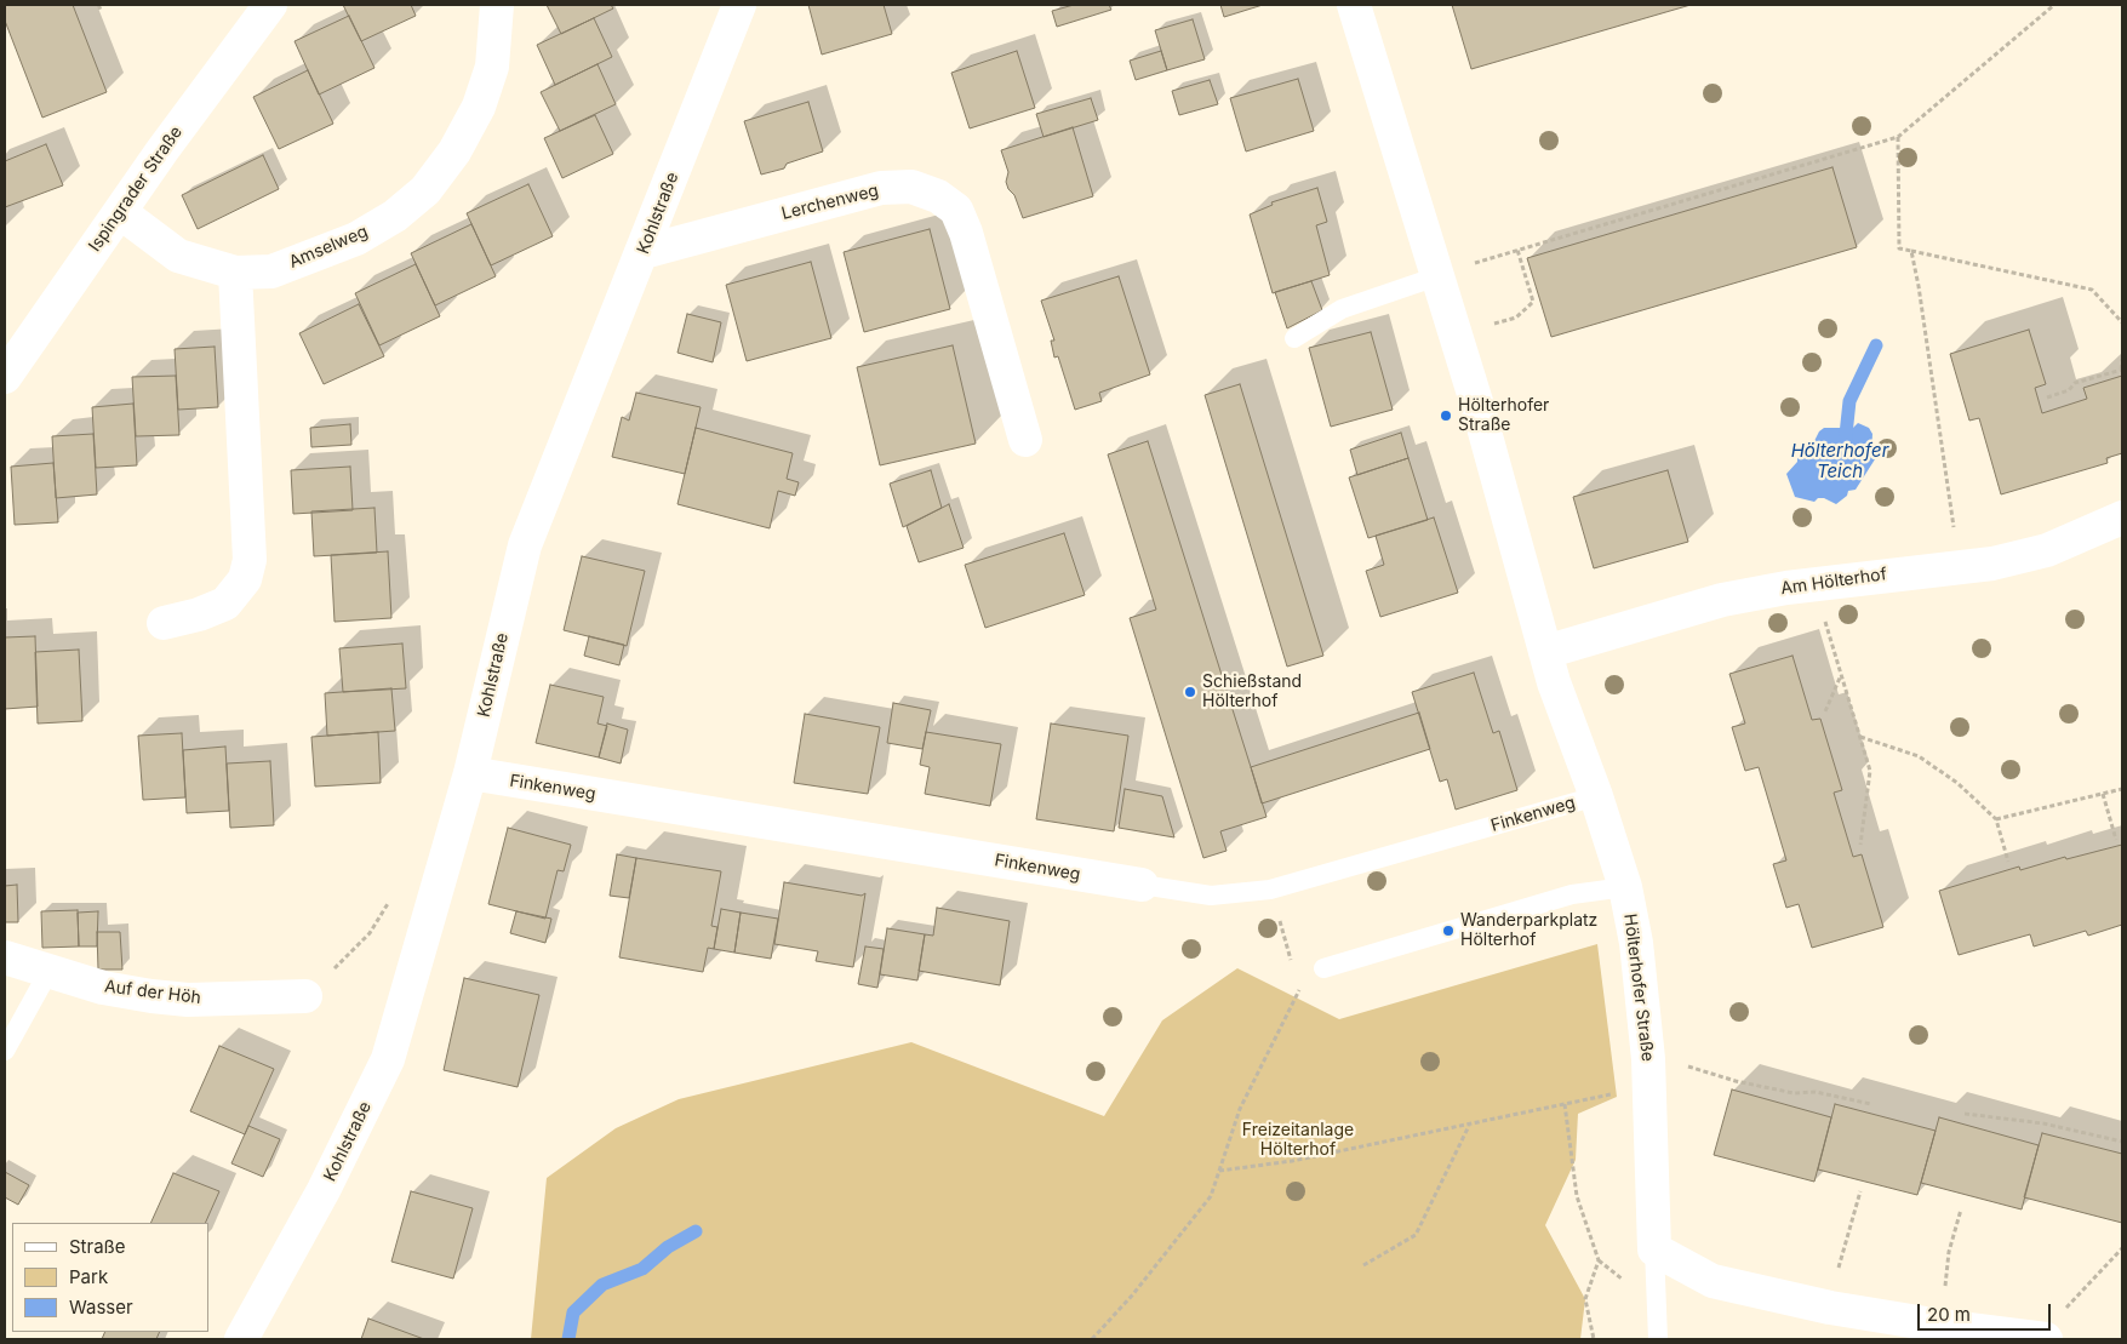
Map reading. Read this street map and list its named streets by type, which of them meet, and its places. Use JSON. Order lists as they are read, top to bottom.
{
  "streets": {
    "street": [
      "Ispingrader Straße",
      "Lerchenweg",
      "Kohlstraße",
      "Amselweg",
      "Am Hölterhof",
      "Finkenweg",
      "Hölterhofer Straße",
      "Auf der Höh"
    ]
  },
  "crossings": [
    ["Ispingrader Straße", "Amselweg"],
    ["Lerchenweg", "Kohlstraße"],
    ["Kohlstraße", "Finkenweg"],
    ["Am Hölterhof", "Hölterhofer Straße"],
    ["Finkenweg", "Hölterhofer Straße"]
  ],
  "water": ["Hölterhofer Teich"],
  "parks": ["Freizeitanlage Hölterhof"],
  "places": ["Hölterhofer Straße", "Schießstand Hölterhof", "Wanderparkplatz Hölterhof"],
  "legend": ["Straße", "Park", "Wasser"],
  "scale_bar": "20 m"
}
